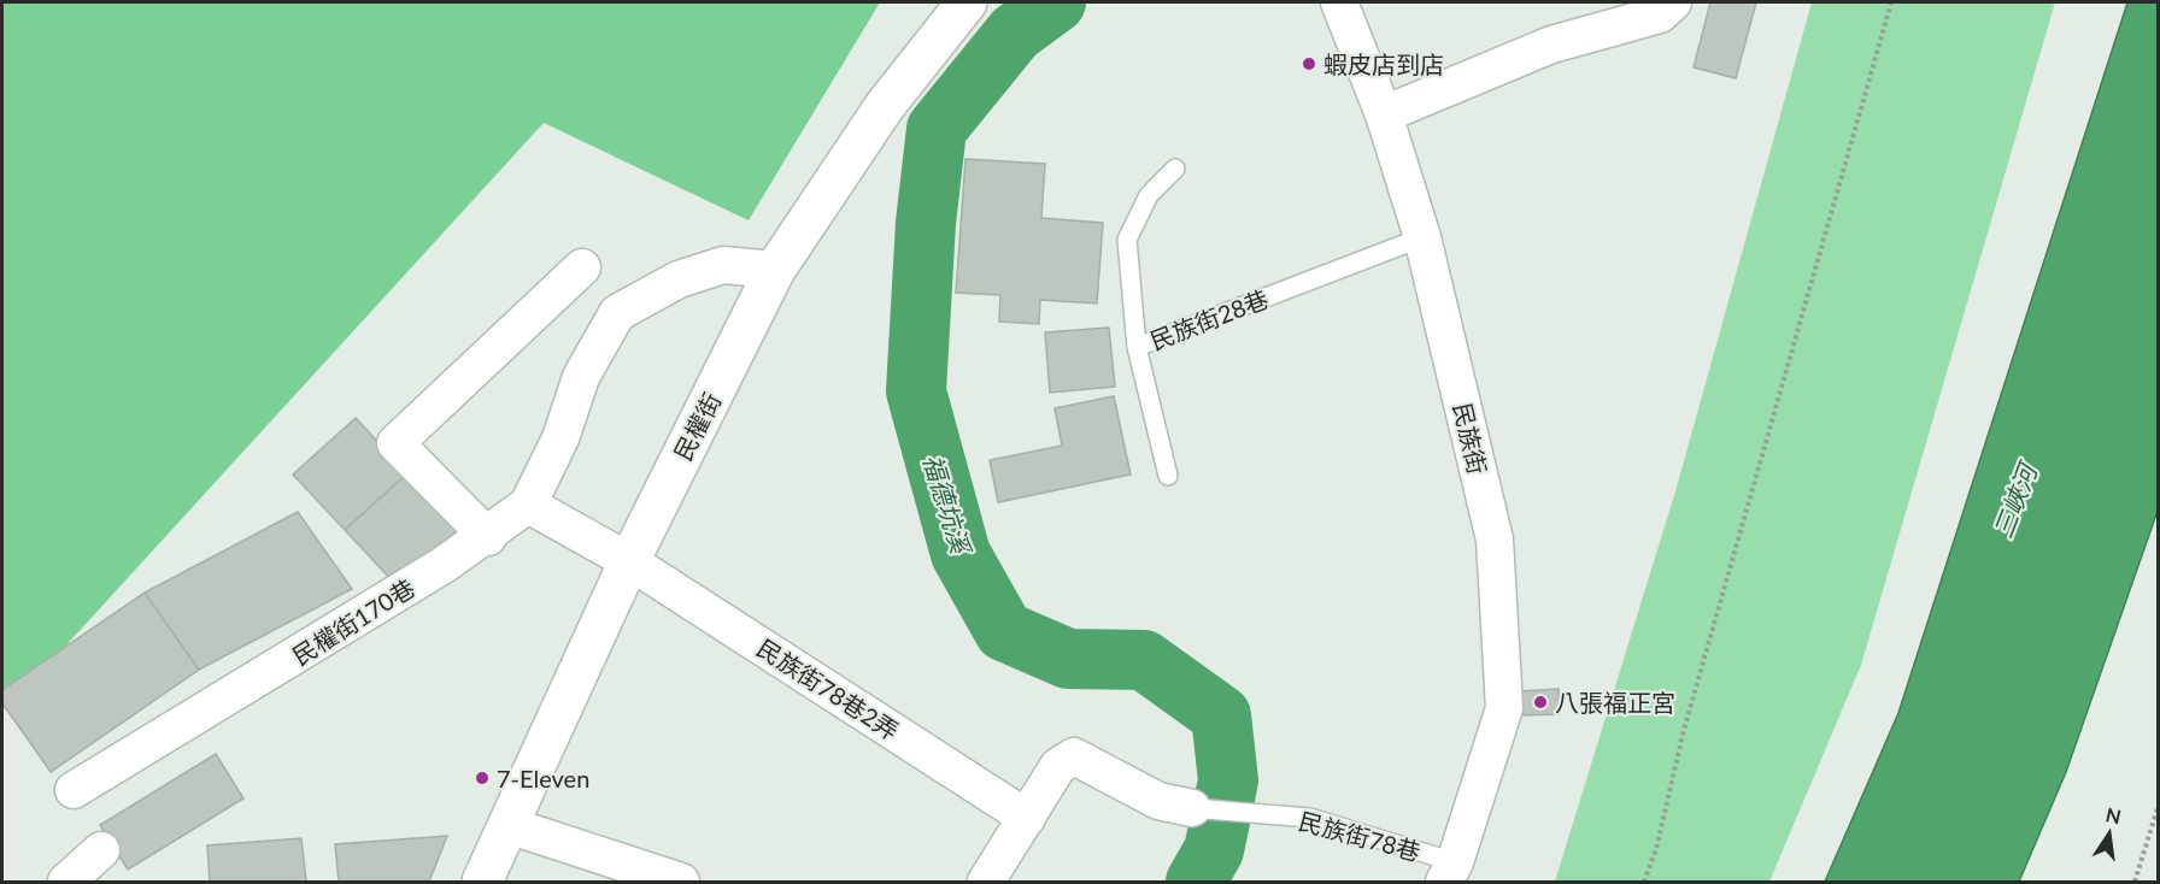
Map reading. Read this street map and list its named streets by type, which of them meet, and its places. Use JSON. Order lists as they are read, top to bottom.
{
  "streets": {
    "street": [
      "民權街",
      "民族街",
      "民權街170巷",
      "民族街78巷2弄"
    ],
    "lane": ["民族街28巷", "民族街78巷"]
  },
  "crossings": [
    ["民族街28巷", "民族街"],
    ["民權街", "民族街78巷2弄"],
    ["民族街", "民族街78巷"]
  ],
  "water": ["三峽河", "福德坑溪"],
  "places": ["蝦皮店到店", "八張福正宮", "7-Eleven"],
  "north": "top"
}
